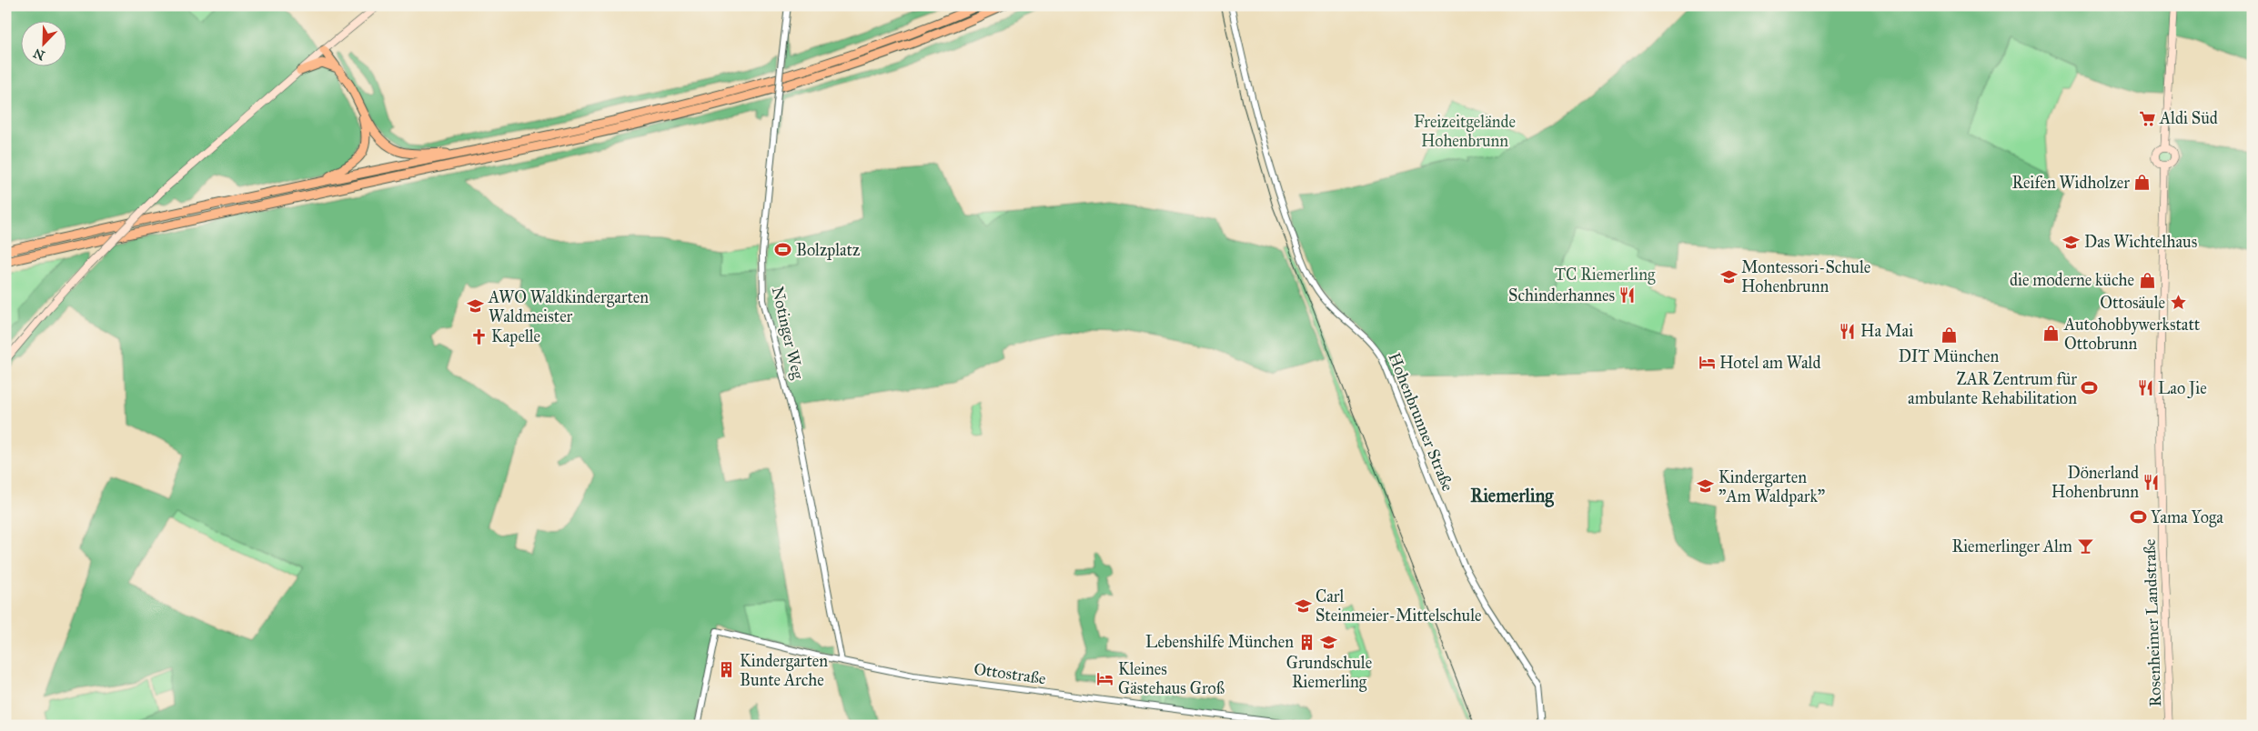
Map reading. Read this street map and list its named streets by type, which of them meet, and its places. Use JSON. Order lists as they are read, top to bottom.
{
  "streets": {
    "main road": ["Rosenheimer Landstraße"],
    "street": ["Notinger Weg", "Hohenbrunner Straße", "Ottostraße"]
  },
  "crossings": [
    ["Notinger Weg", "Ottostraße"]
  ],
  "districts": ["Riemerling"],
  "parks": ["Freizeitgelände Hohenbrunn", "TC Riemerling"],
  "places": {
    "supermarket": ["Aldi Süd"],
    "shop": [
      "Reifen Widholzer",
      "die moderne küche",
      "Autohobbywerkstatt Ottobrunn",
      "DIT München"
    ],
    "school or university": [
      "Das Wichtelhaus",
      "Montessori-Schule Hohenbrunn",
      "AWO Waldkindergarten Waldmeister",
      "Kindergarten \"Am Waldpark\"",
      "Carl Steinmeier-Mittelschule",
      "Grundschule Riemerling"
    ],
    "sports": ["Bolzplatz", "ZAR Zentrum für ambulante Rehabilitation", "Yama Yoga"],
    "restaurant": [
      "Schinderhannes",
      "Ha Mai",
      "Lao Jie",
      "Dönerland Hohenbrunn"
    ],
    "place": ["Ottosäule"],
    "church": ["Kapelle"],
    "hotel": ["Hotel am Wald", "Kleines Gästehaus Groß"],
    "bar": ["Riemerlinger Alm"],
    "building": ["Lebenshilfe München", "Kindergarten Bunte Arche"]
  },
  "north": "bottom left"
}
